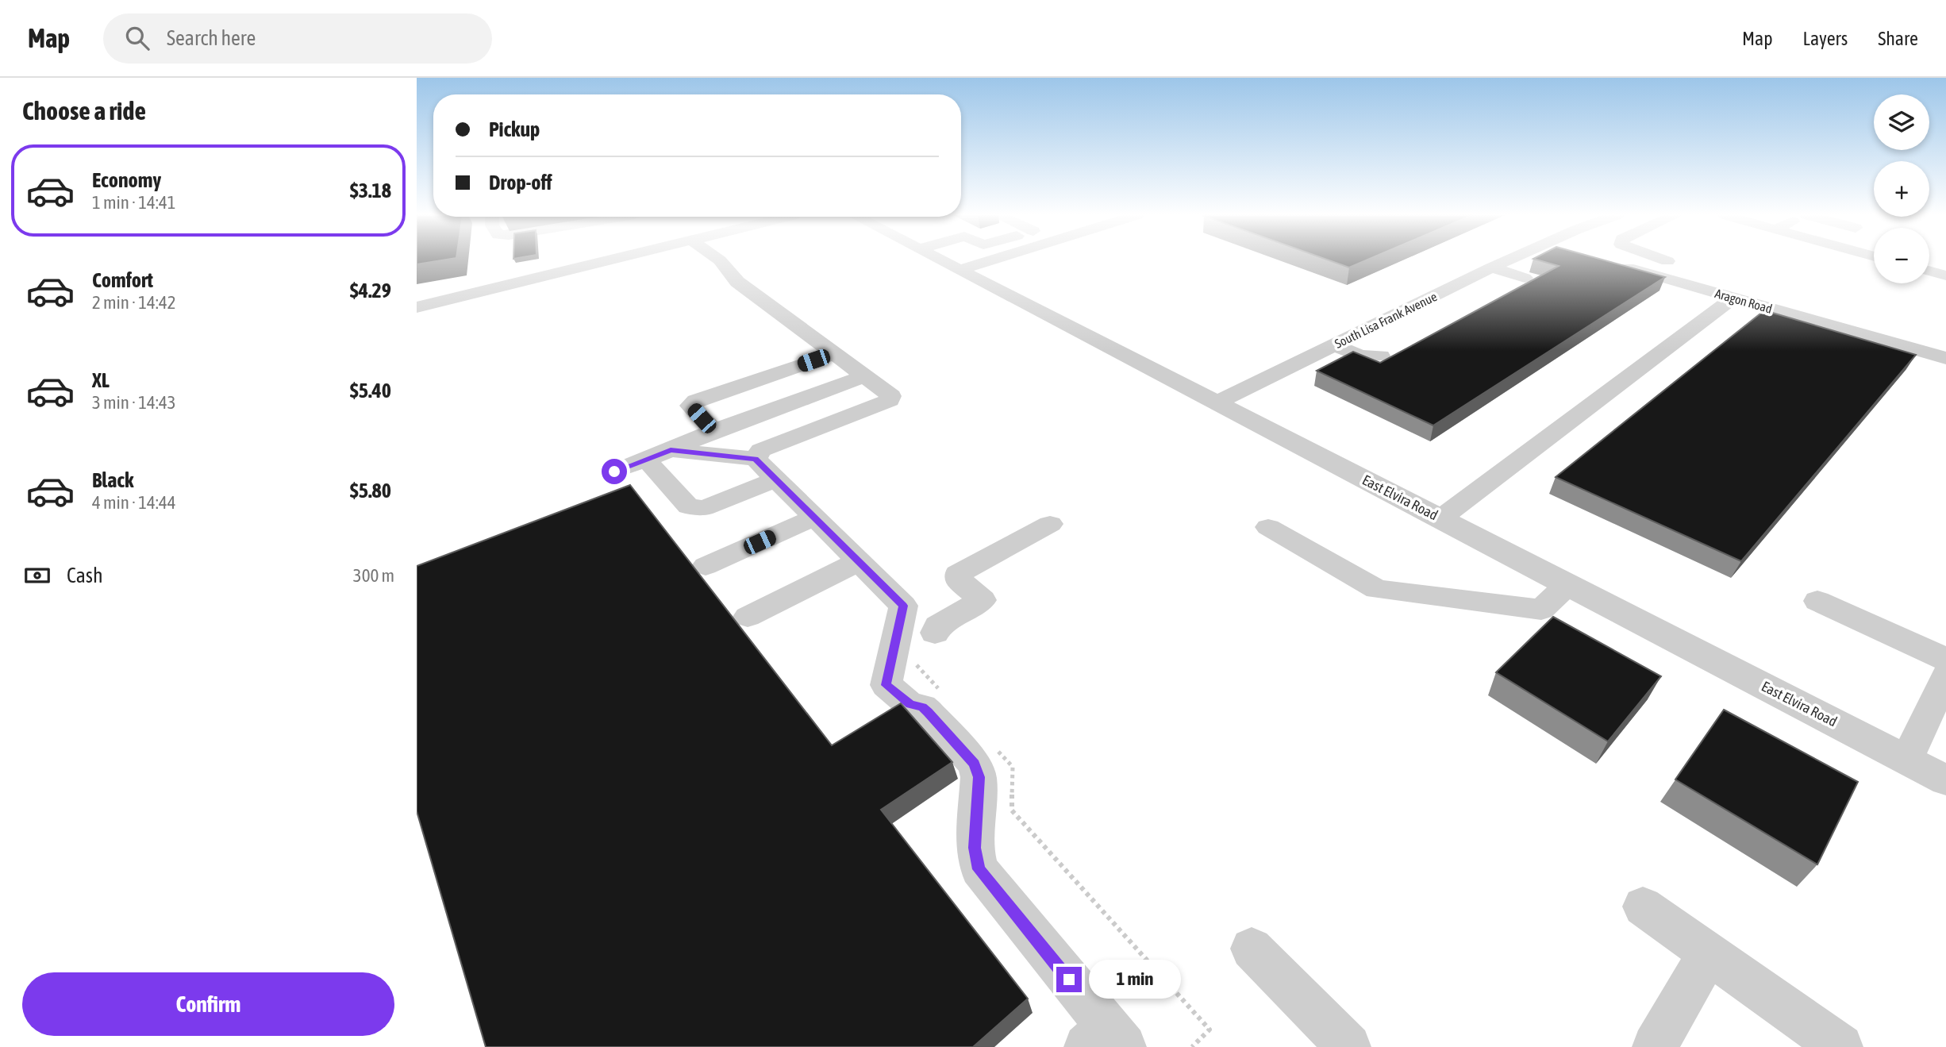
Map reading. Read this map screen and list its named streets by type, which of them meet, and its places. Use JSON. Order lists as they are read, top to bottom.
{
  "streets": {
    "street": ["Aragon Road", "South Lisa Frank Avenue", "East Elvira Road"]
  },
  "crossings": [
    ["South Lisa Frank Avenue", "East Elvira Road"]
  ],
  "page": {
    "header": "Map",
    "search": "Search here",
    "nav": ["Map", "Layers", "Share"],
    "heading": "Choose a ride",
    "map_buttons": ["+", "−"],
    "banner": ["Pickup", "Drop-off"],
    "list": [
      {
        "name": "Economy",
        "note": "1 min · 14:41",
        "value": "$3.18"
      },
      {
        "name": "Comfort",
        "note": "2 min · 14:42",
        "value": "$4.29"
      },
      {
        "name": "XL",
        "note": "3 min · 14:43",
        "value": "$5.40"
      },
      {
        "name": "Black",
        "note": "4 min · 14:44",
        "value": "$5.80"
      }
    ],
    "pay": ["Cash", "300 m"],
    "bubble": "1 min",
    "buttons": "Confirm"
  }
}
